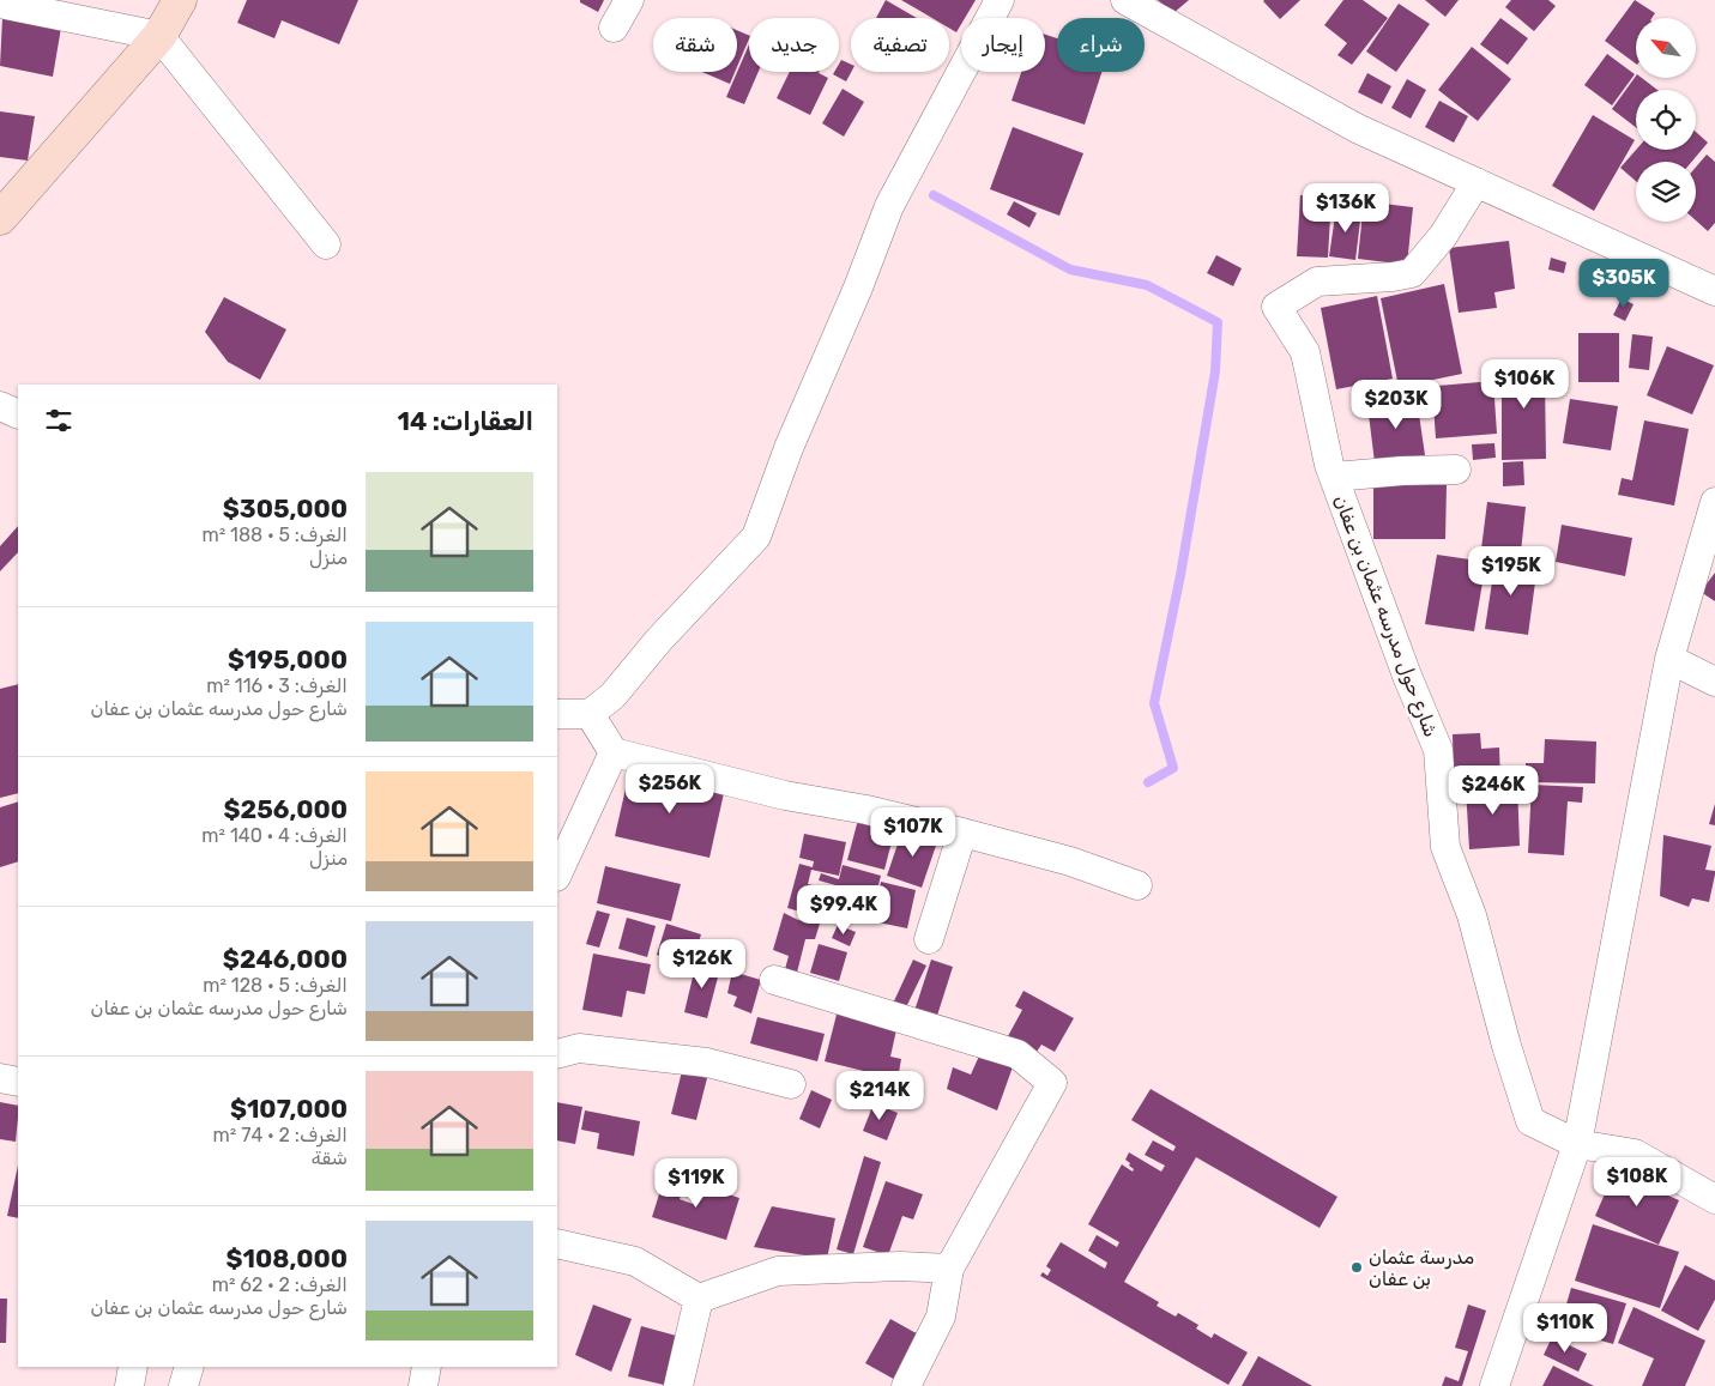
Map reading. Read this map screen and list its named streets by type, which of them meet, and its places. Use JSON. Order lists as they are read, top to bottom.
{
  "streets": {
    "street": ["شارع حول مدرسه عثمان بن عفان"]
  },
  "places": ["مدرسة عثمان بن عفان"],
  "north": "top left",
  "page": {
    "chip": [
      "شراء",
      "إيجار",
      "تصفية",
      "جديد",
      "شقة"
    ],
    "price": [
      "$136K",
      "$305K",
      "$106K",
      "$203K",
      "$195K",
      "$256K",
      "$246K",
      "$107K",
      "$99.4K",
      "$126K",
      "$214K",
      "$108K",
      "$119K",
      "$110K"
    ],
    "heading": "العقارات: 14",
    "list": [
      {
        "name": "$305,000",
        "note": "الغرف: 5 · 188 m² · منزل"
      },
      {
        "name": "$195,000",
        "note": "الغرف: 3 · 116 m² · شارع حول مدرسه عثمان بن عفان"
      },
      {
        "name": "$256,000",
        "note": "الغرف: 4 · 140 m² · منزل"
      },
      {
        "name": "$246,000",
        "note": "الغرف: 5 · 128 m² · شارع حول مدرسه عثمان بن عفان"
      },
      {
        "name": "$107,000",
        "note": "الغرف: 2 · 74 m² · شقة"
      },
      {
        "name": "$108,000",
        "note": "الغرف: 2 · 62 m² · شارع حول مدرسه عثمان بن عفان"
      }
    ]
  }
}
